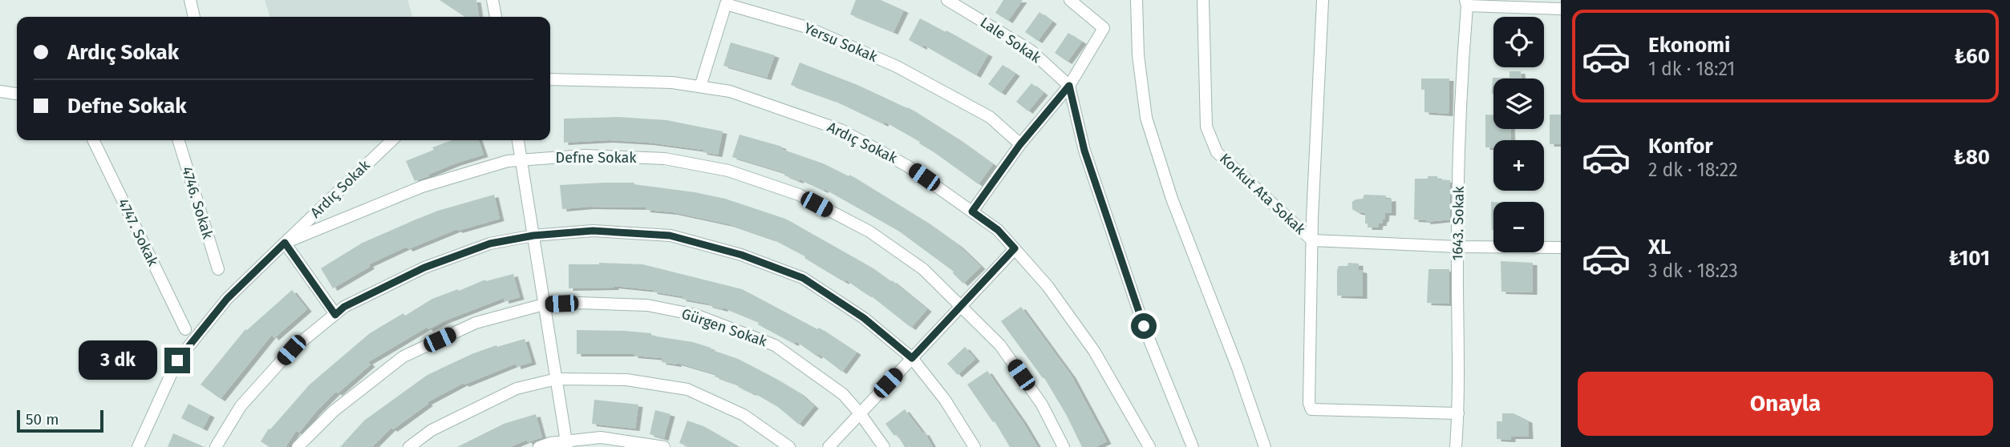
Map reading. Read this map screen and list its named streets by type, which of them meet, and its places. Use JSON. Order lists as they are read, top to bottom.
{
  "streets": {
    "street": [
      "Lale Sokak",
      "Yersu Sokak",
      "Ardıç Sokak",
      "Defne Sokak",
      "Korkut Ata Sokak",
      "4746. Sokak",
      "1643. Sokak",
      "4747. Sokak",
      "Gürgen Sokak"
    ]
  },
  "crossings": [
    ["Yersu Sokak", "Ardıç Sokak"],
    ["Ardıç Sokak", "Defne Sokak"],
    ["Korkut Ata Sokak", "1643. Sokak"]
  ],
  "scale_bar": "50 m",
  "page": {
    "list": [
      {
        "name": "Ekonomi",
        "note": "1 dk · 18:21",
        "value": "₺60"
      },
      {
        "name": "Konfor",
        "note": "2 dk · 18:22",
        "value": "₺80"
      },
      {
        "name": "XL",
        "note": "3 dk · 18:23",
        "value": "₺101"
      }
    ],
    "map_buttons": ["+", "−"],
    "banner": ["Ardıç Sokak", "Defne Sokak"],
    "bubble": "3 dk",
    "buttons": "Onayla",
    "scale": "50 m"
  }
}
